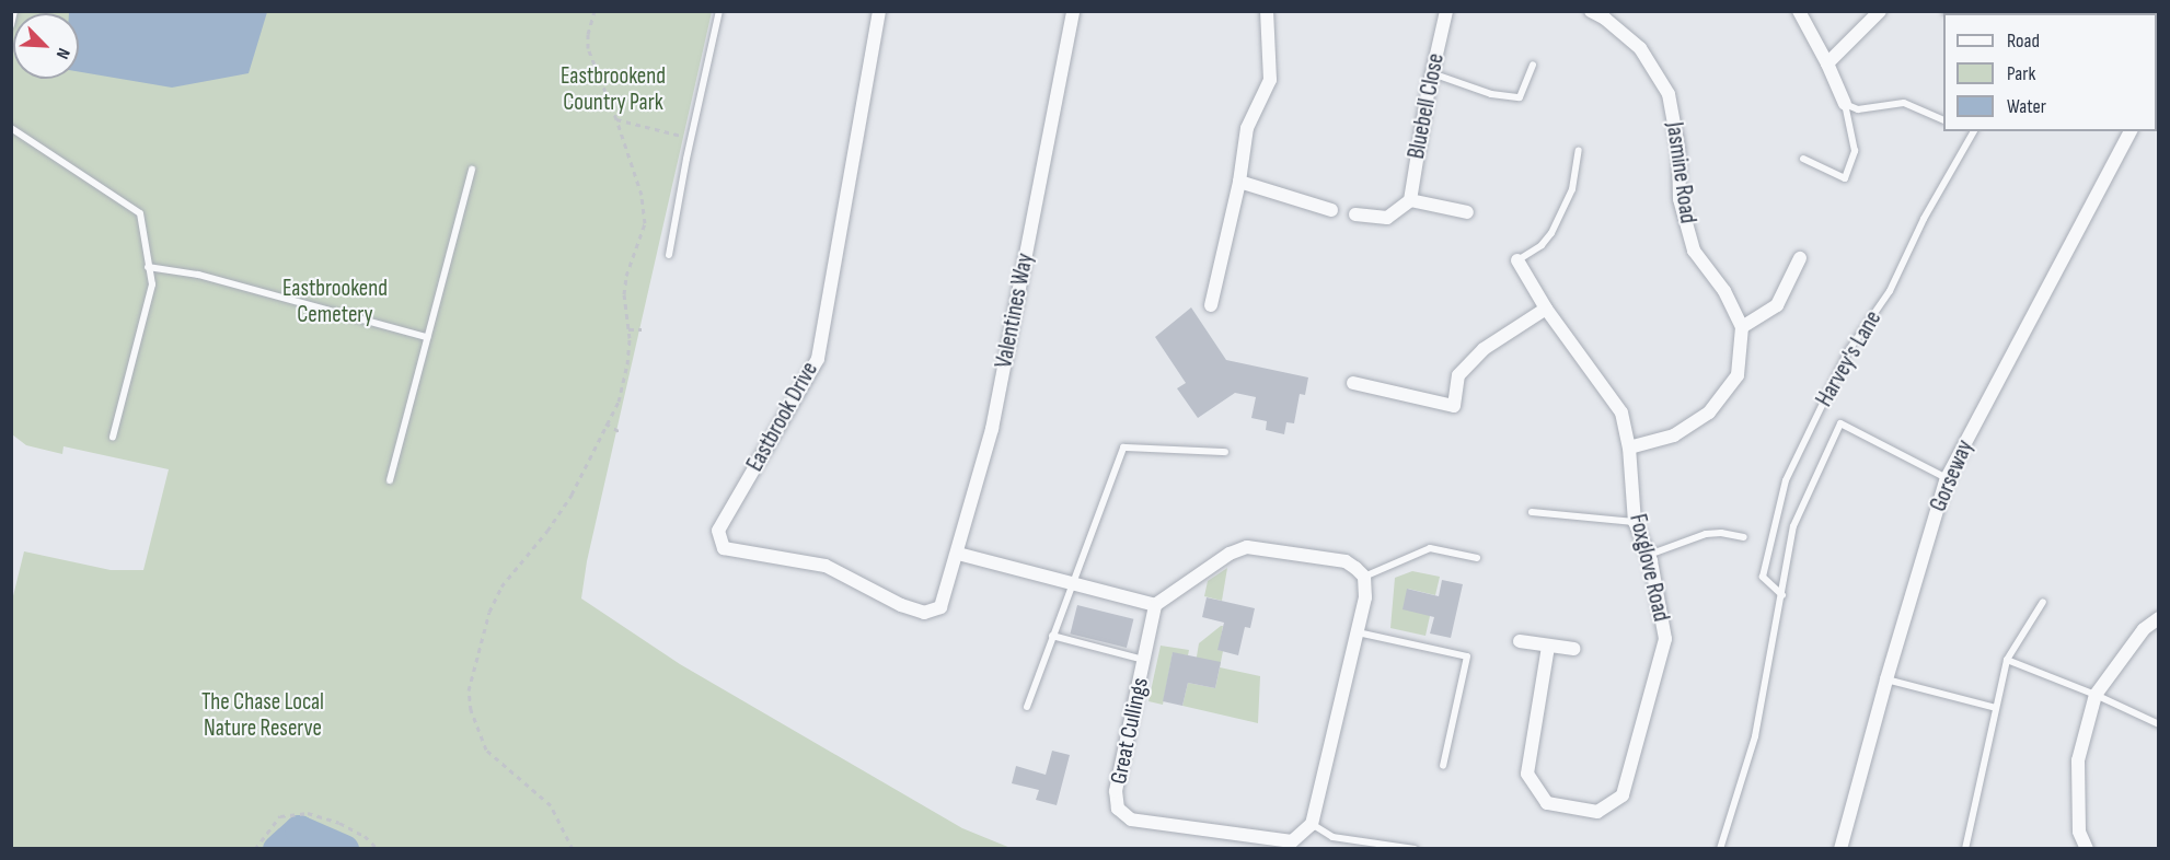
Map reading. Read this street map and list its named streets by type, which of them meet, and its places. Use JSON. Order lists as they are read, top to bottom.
{
  "streets": {
    "street": [
      "Bluebell Close",
      "Jasmine Road",
      "Valentines Way",
      "Eastbrook Drive",
      "Gorseway",
      "Foxglove Road",
      "Great Cullings"
    ],
    "lane": ["Harvey's Lane"]
  },
  "crossings": [
    ["Valentines Way", "Eastbrook Drive"]
  ],
  "parks": ["Eastbrookend Country Park", "Eastbrookend Cemetery", "The Chase Local Nature Reserve"],
  "legend": ["Road", "Park", "Water"],
  "north": "bottom right"
}
